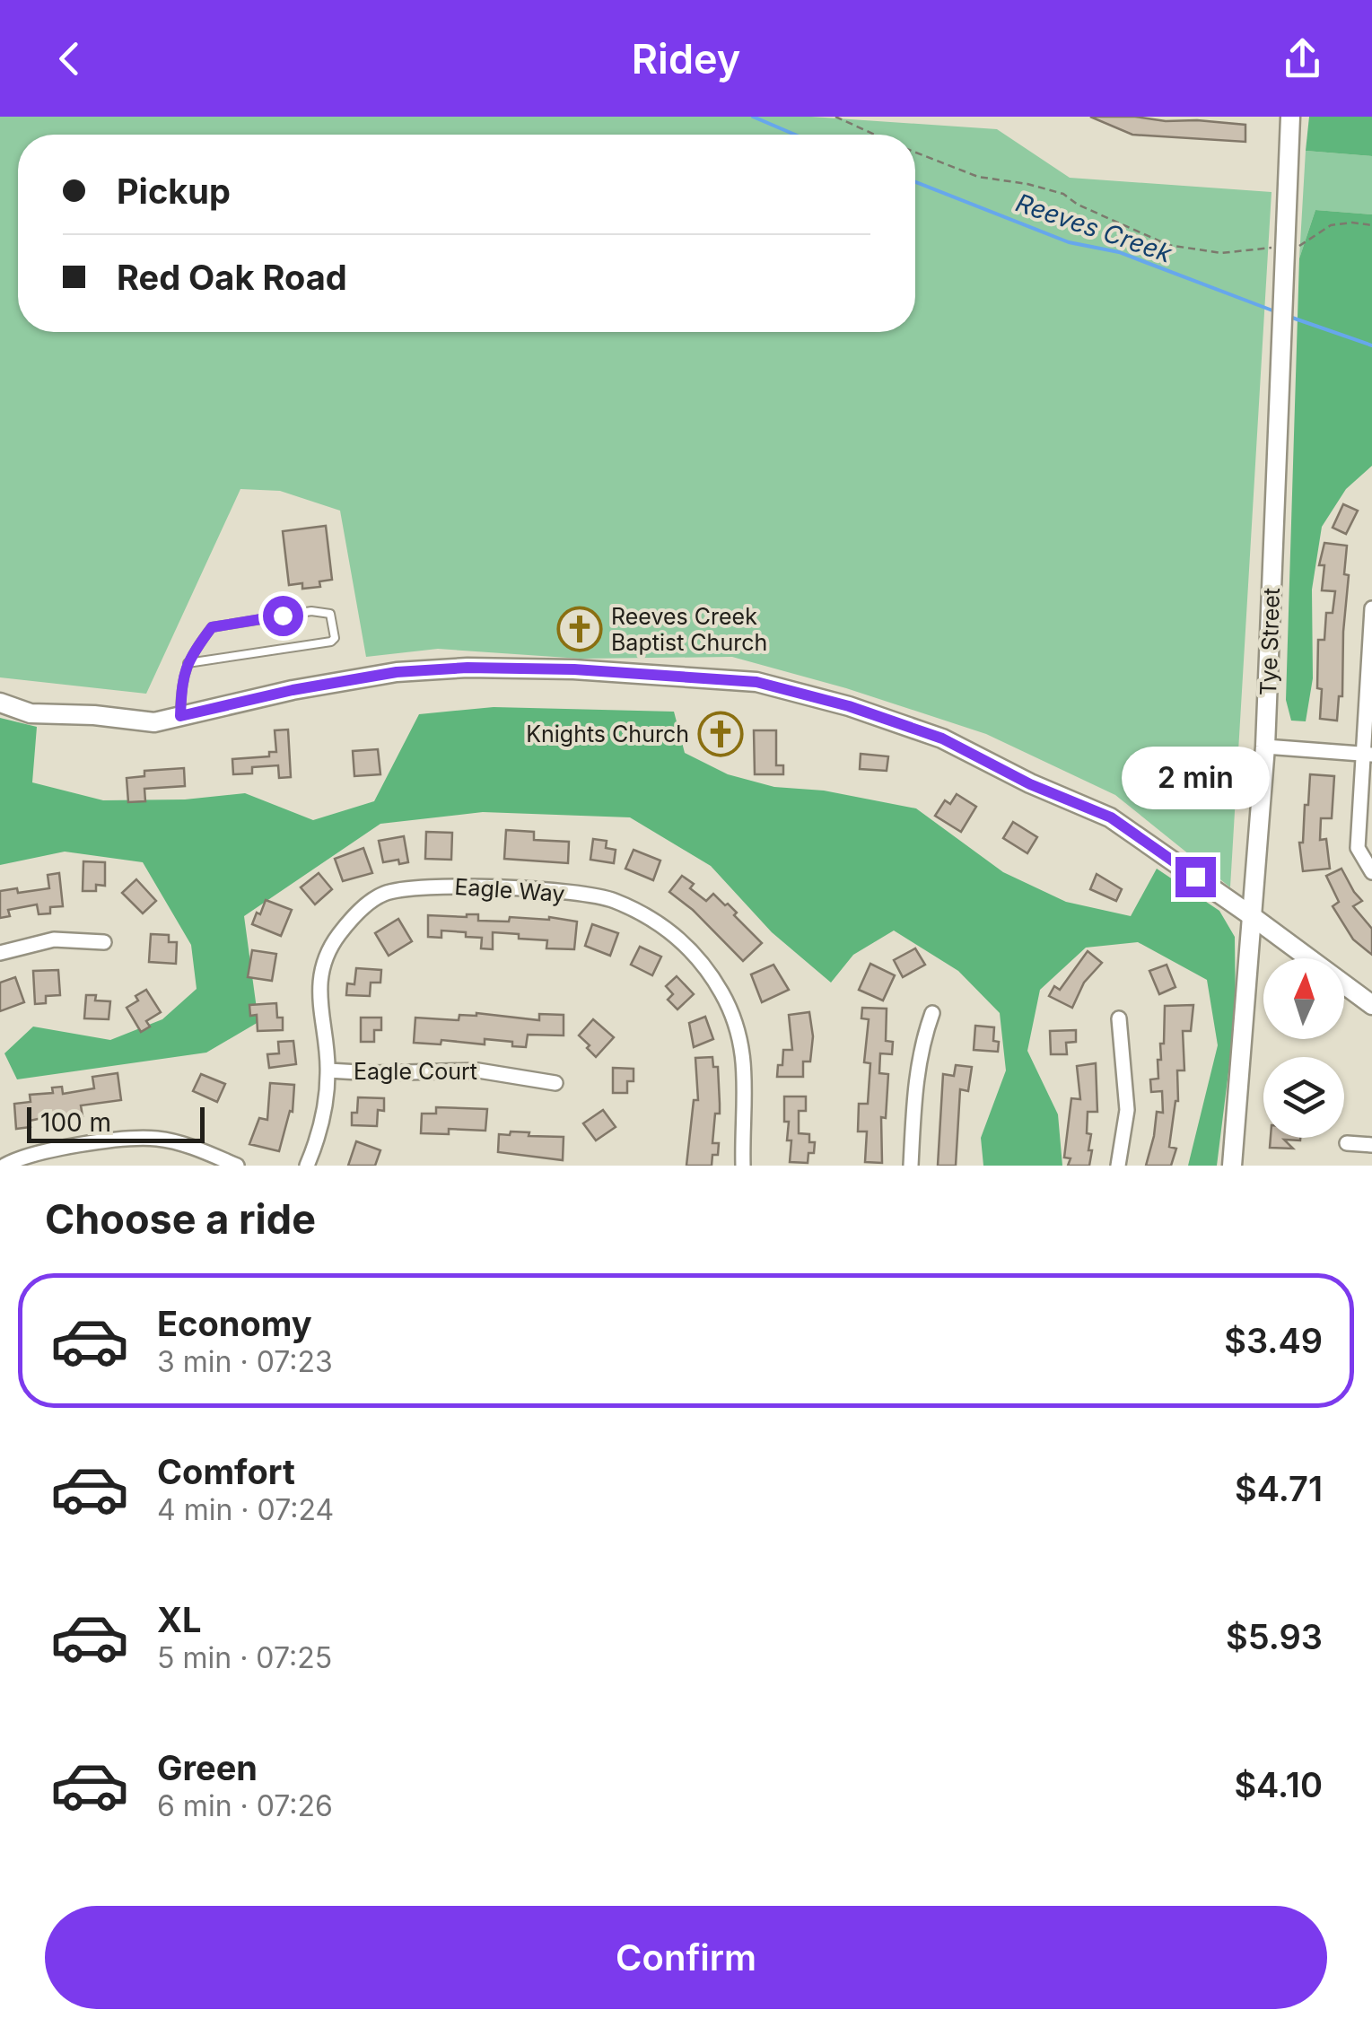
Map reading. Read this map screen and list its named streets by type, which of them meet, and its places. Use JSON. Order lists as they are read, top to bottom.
{
  "streets": {
    "street": ["Tye Street", "Eagle Way", "Eagle Court"]
  },
  "crossings": [
    ["Eagle Way", "Eagle Court"]
  ],
  "water": ["Reeves Creek"],
  "places": {
    "church": ["Reeves Creek Baptist Church", "Knights Church"]
  },
  "scale_bar": "100 m",
  "north": "top",
  "page": {
    "header": "Ridey",
    "banner": ["Pickup", "Red Oak Road"],
    "bubble": "2 min",
    "scale": "100 m",
    "heading": "Choose a ride",
    "list": [
      {
        "name": "Economy",
        "note": "3 min · 07:23",
        "value": "$3.49"
      },
      {
        "name": "Comfort",
        "note": "4 min · 07:24",
        "value": "$4.71"
      },
      {
        "name": "XL",
        "note": "5 min · 07:25",
        "value": "$5.93"
      },
      {
        "name": "Green",
        "note": "6 min · 07:26",
        "value": "$4.10"
      }
    ],
    "buttons": "Confirm"
  }
}
